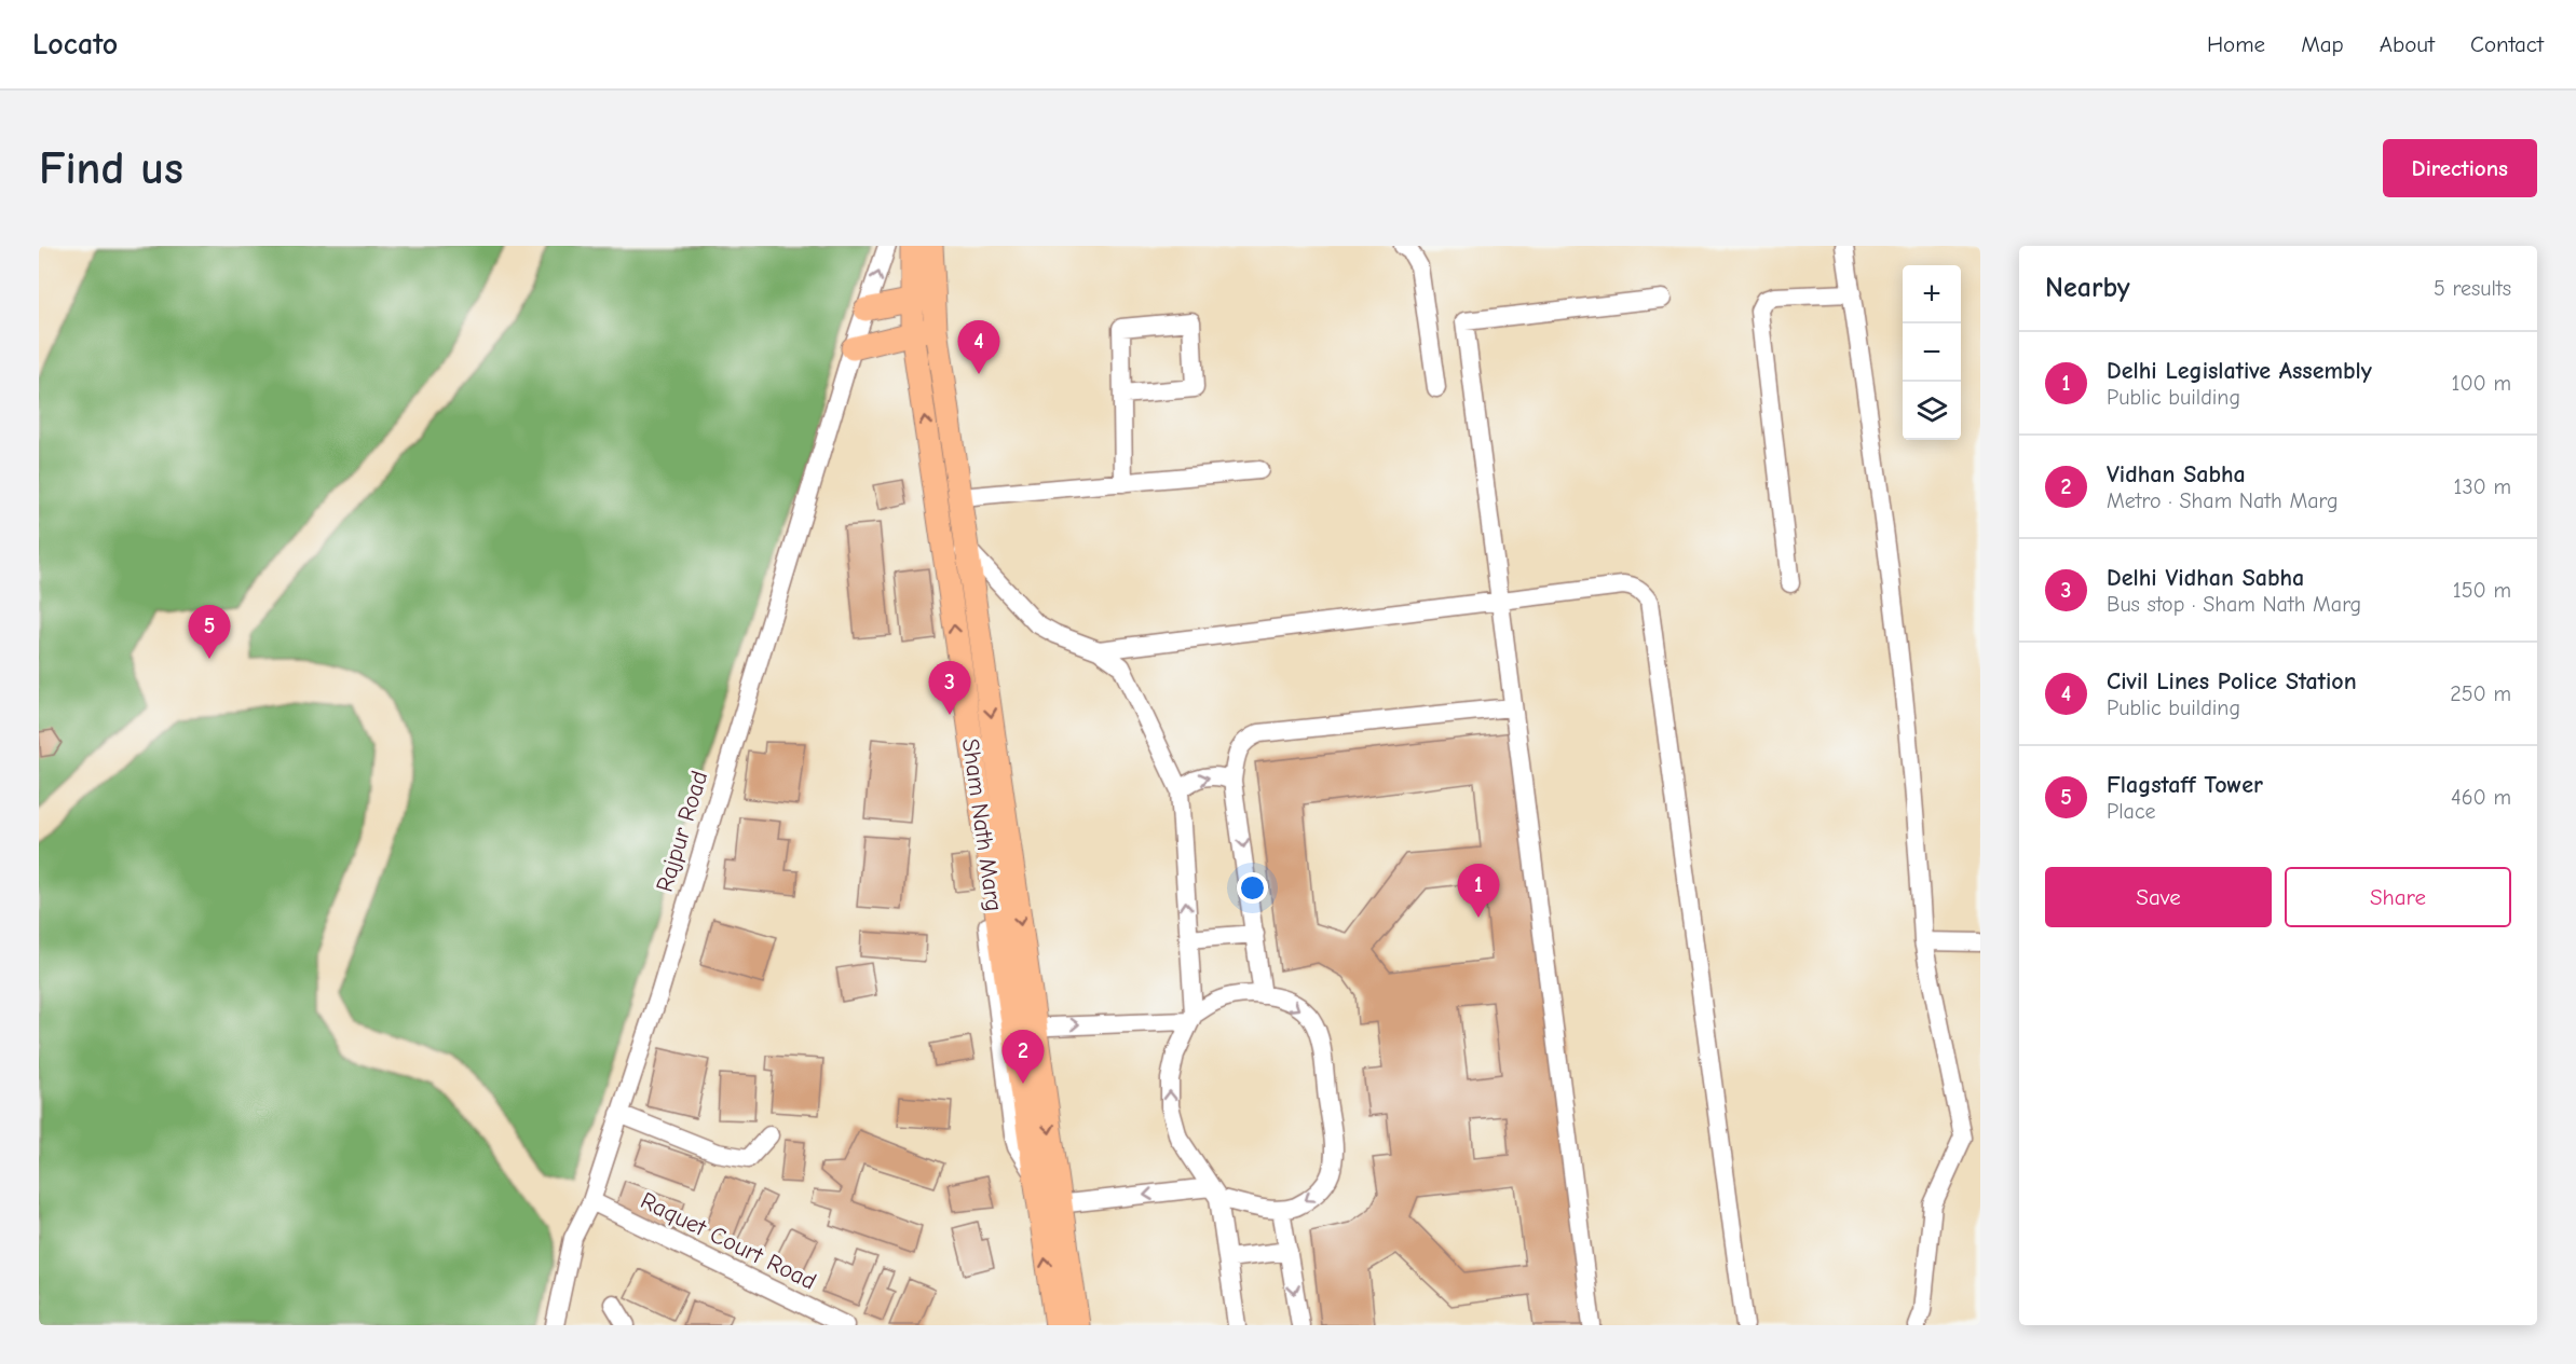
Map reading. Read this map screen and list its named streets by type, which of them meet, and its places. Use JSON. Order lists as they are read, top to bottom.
{
  "streets": {
    "main road": ["Sham Nath Marg"],
    "street": ["Rajpur Road", "Raquet Court Road"]
  },
  "crossings": [
    ["Rajpur Road", "Raquet Court Road"]
  ],
  "page": {
    "header": "Locato",
    "nav": [
      "Home",
      "Map",
      "About",
      "Contact"
    ],
    "buttons": [
      "Directions",
      ["Save", "Share"]
    ],
    "title": "Find us",
    "heading": ["Nearby", "5 results"],
    "map_buttons": ["+", "−"],
    "pins": [
      "4",
      "5",
      "3",
      "1",
      "2"
    ],
    "list": [
      {
        "mark": "1",
        "name": "Delhi Legislative Assembly",
        "note": "Public building",
        "value": "100 m"
      },
      {
        "mark": "2",
        "name": "Vidhan Sabha",
        "note": "Metro · Sham Nath Marg",
        "value": "130 m"
      },
      {
        "mark": "3",
        "name": "Delhi Vidhan Sabha",
        "note": "Bus stop · Sham Nath Marg",
        "value": "150 m"
      },
      {
        "mark": "4",
        "name": "Civil Lines Police Station",
        "note": "Public building",
        "value": "250 m"
      },
      {
        "mark": "5",
        "name": "Flagstaff Tower",
        "note": "Place",
        "value": "460 m"
      }
    ]
  }
}
